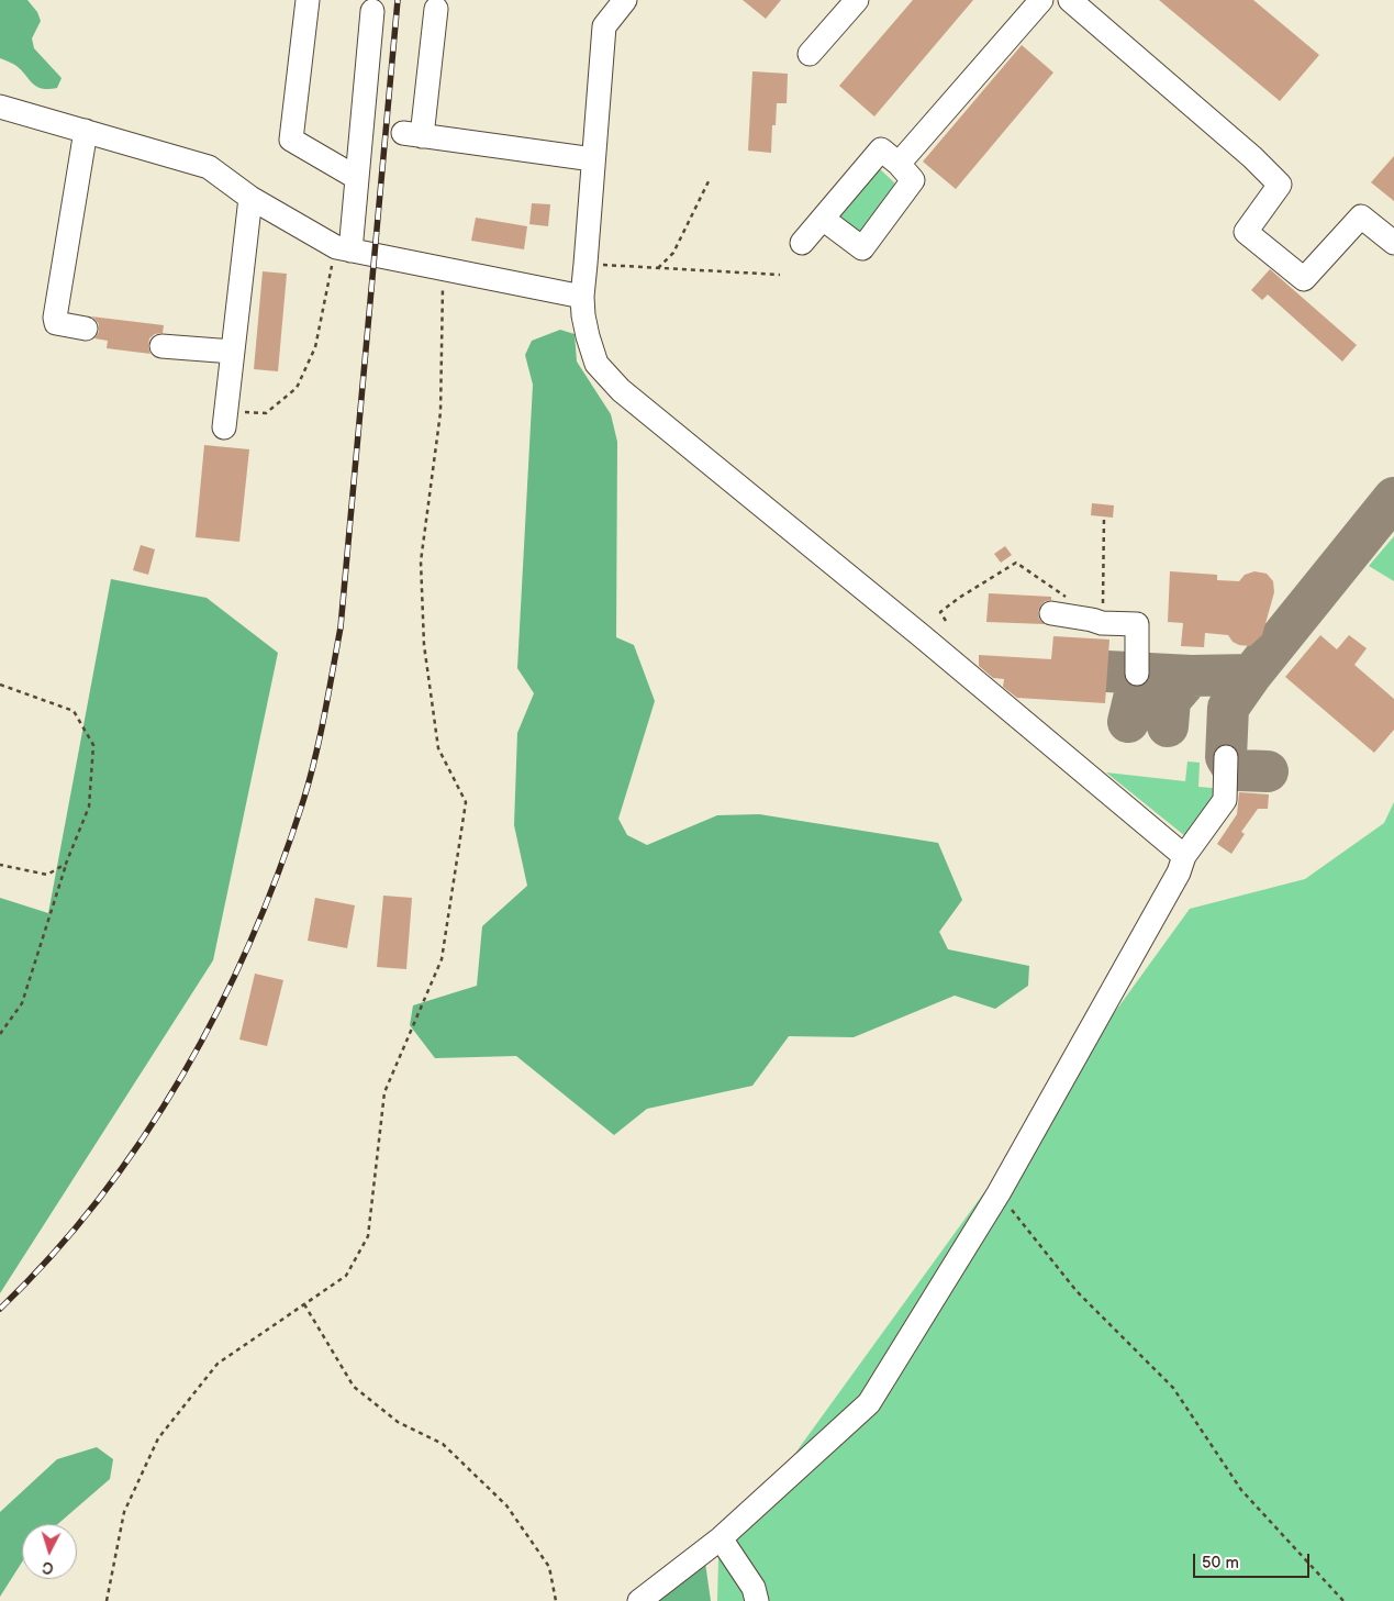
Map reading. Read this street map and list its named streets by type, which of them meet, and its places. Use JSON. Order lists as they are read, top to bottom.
{
  "scale_bar": "50 m",
  "north": "bottom"
}
